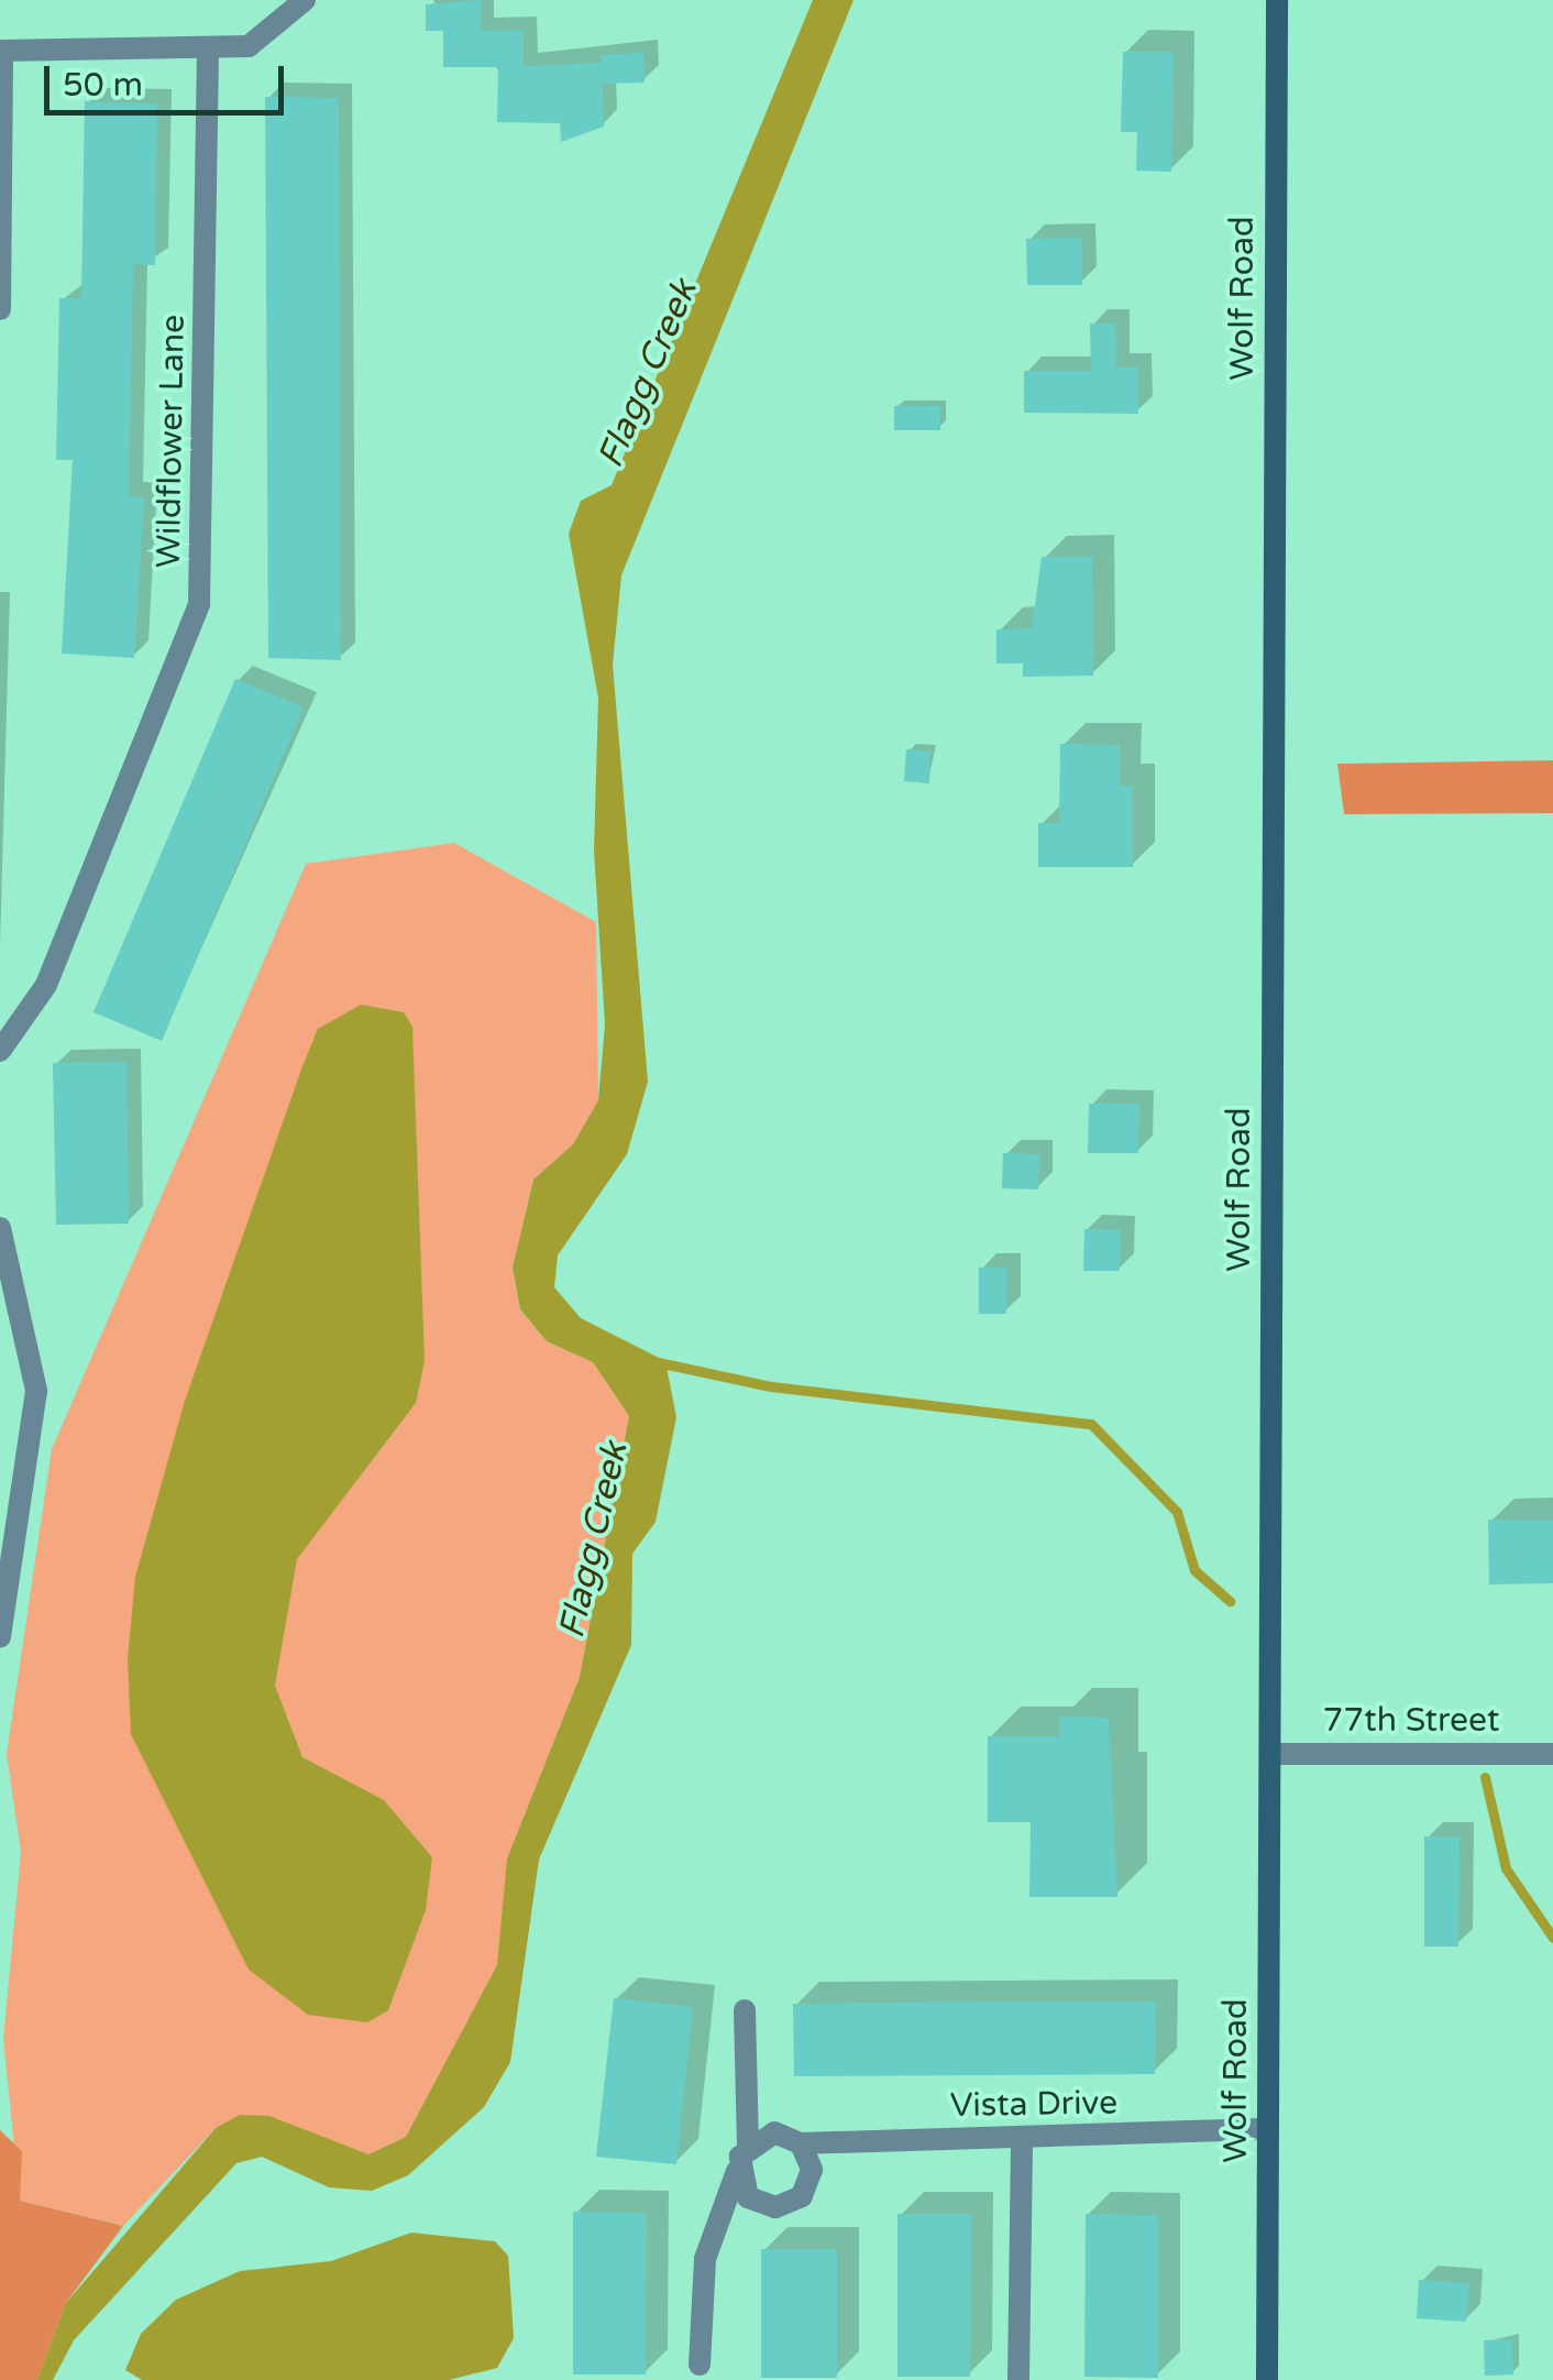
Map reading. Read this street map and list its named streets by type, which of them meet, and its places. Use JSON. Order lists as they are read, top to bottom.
{
  "streets": {
    "street": [
      "Wolf Road",
      "Wildflower Lane",
      "77th Street",
      "Vista Drive"
    ]
  },
  "crossings": [
    ["Wolf Road", "77th Street"],
    ["Wolf Road", "Vista Drive"]
  ],
  "water": ["Flagg Creek"],
  "scale_bar": "50 m"
}
